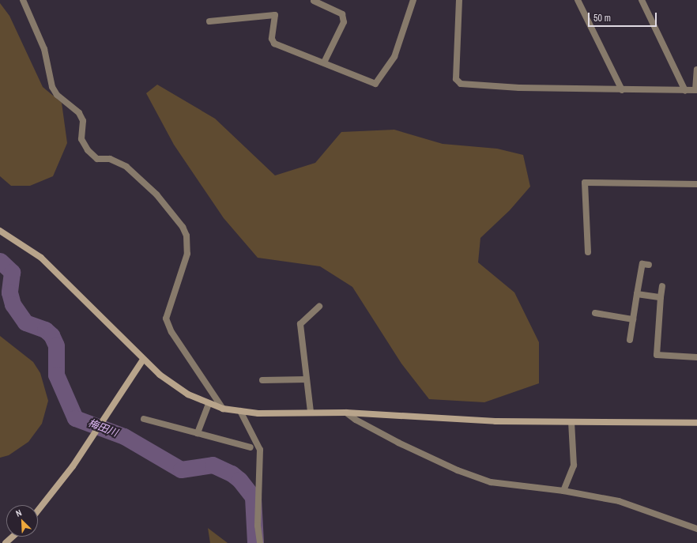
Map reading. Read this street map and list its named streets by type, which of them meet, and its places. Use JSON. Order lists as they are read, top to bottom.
{
  "water": ["梅田川"],
  "scale_bar": "50 m",
  "north": "top left"
}
